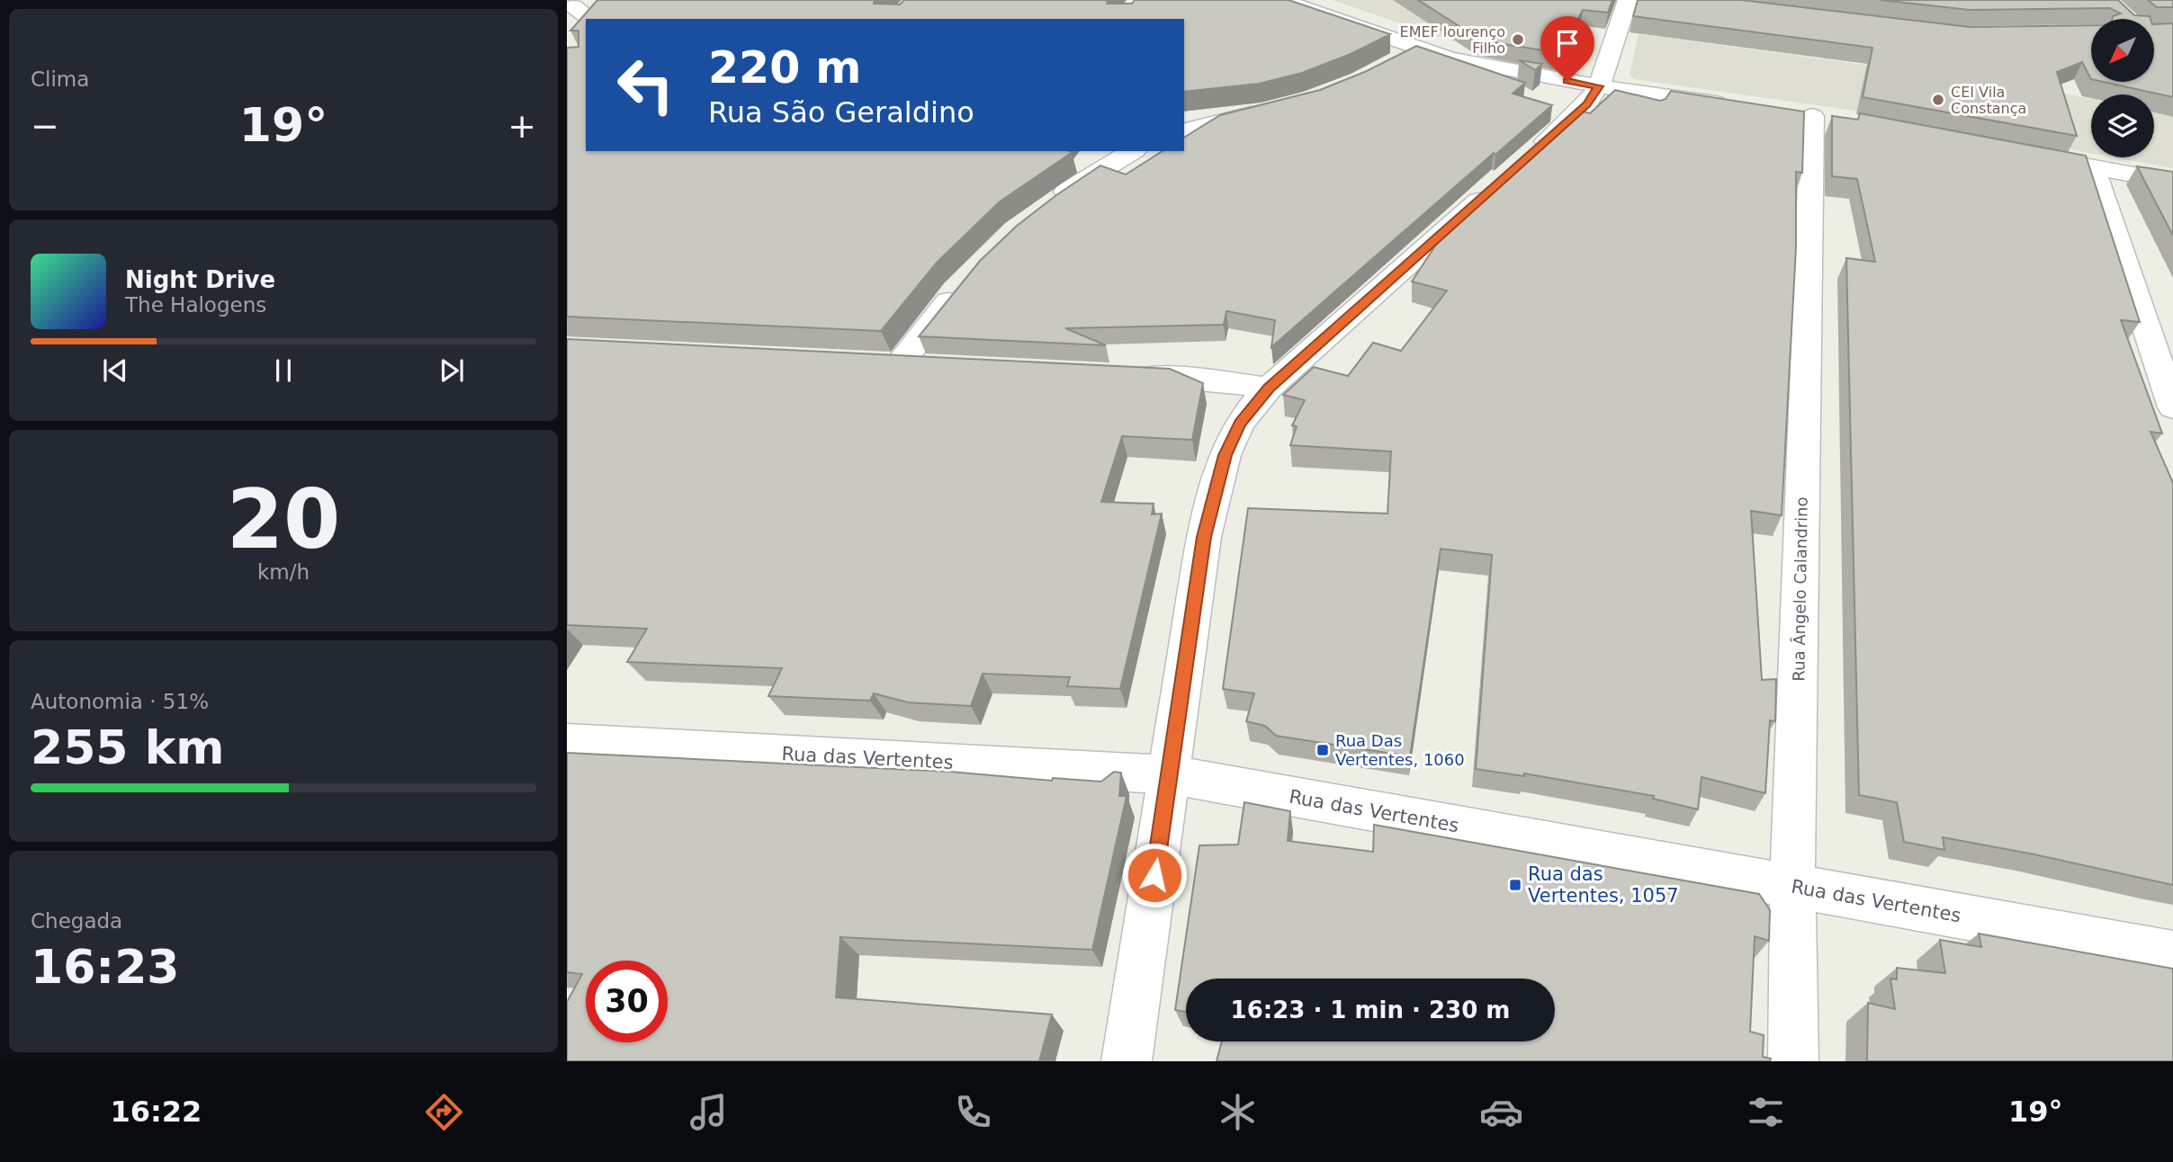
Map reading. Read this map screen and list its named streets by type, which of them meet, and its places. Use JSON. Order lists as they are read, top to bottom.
{
  "streets": {
    "street": ["Rua Ângelo Calandrino", "Rua das Vertentes"]
  },
  "crossings": [
    ["Rua Ângelo Calandrino", "Rua das Vertentes"]
  ],
  "places": {
    "other": ["EMEF lourenço Filho", "CEI Vila Constança"],
    "transit": ["Rua Das Vertentes, 1060", "Rua das Vertentes, 1057"]
  },
  "north": "bottom left",
  "page": {
    "tile": [
      "Clima",
      ["20", "km/h"],
      ["Autonomia · 51%", "255 km"],
      ["Chegada", "16:23"]
    ],
    "turn": ["220 m", "Rua São Geraldino"],
    "heat": ["−", "19°", "+"],
    "song": ["Night Drive", "The Halogens"],
    "limit": "30",
    "trip": "16:23 · 1 min · 230 m",
    "tabs": ["16:22", "19°"]
  }
}
